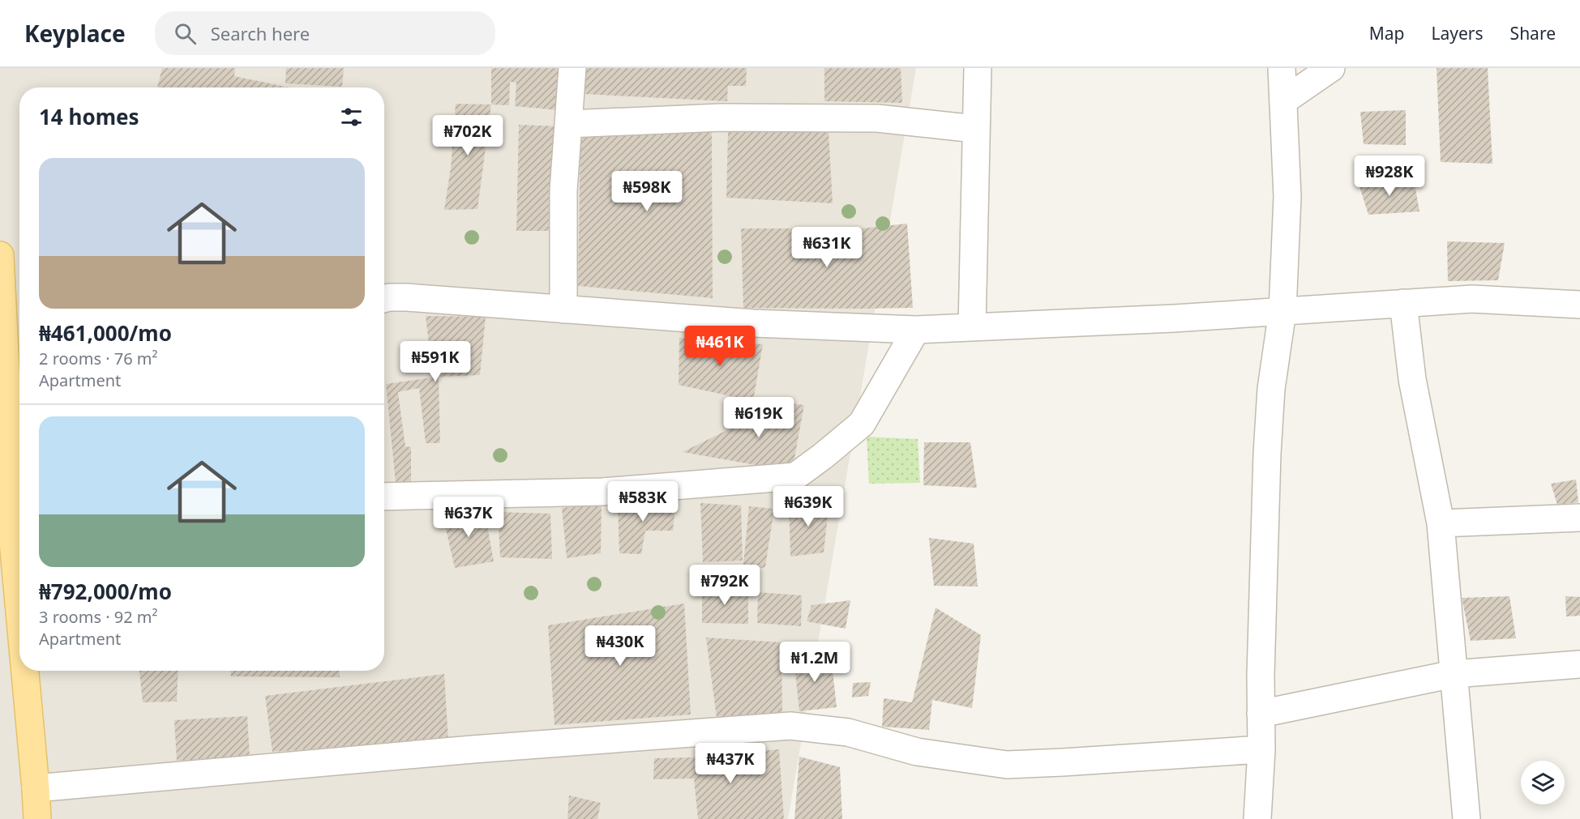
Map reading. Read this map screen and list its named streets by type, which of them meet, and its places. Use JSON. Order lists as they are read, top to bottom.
{
  "page": {
    "header": "Keyplace",
    "search": "Search here",
    "nav": ["Map", "Layers", "Share"],
    "heading": "14 homes",
    "price": [
      "₦702K",
      "₦928K",
      "₦598K",
      "₦631K",
      "₦461K",
      "₦591K",
      "₦619K",
      "₦583K",
      "₦639K",
      "₦637K",
      "₦792K",
      "₦430K",
      "₦1.2M",
      "₦437K"
    ],
    "list": [
      {
        "name": "₦461,000/mo",
        "note": "2 rooms · 76 m² · Apartment"
      },
      {
        "name": "₦792,000/mo",
        "note": "3 rooms · 92 m² · Apartment"
      }
    ]
  }
}
